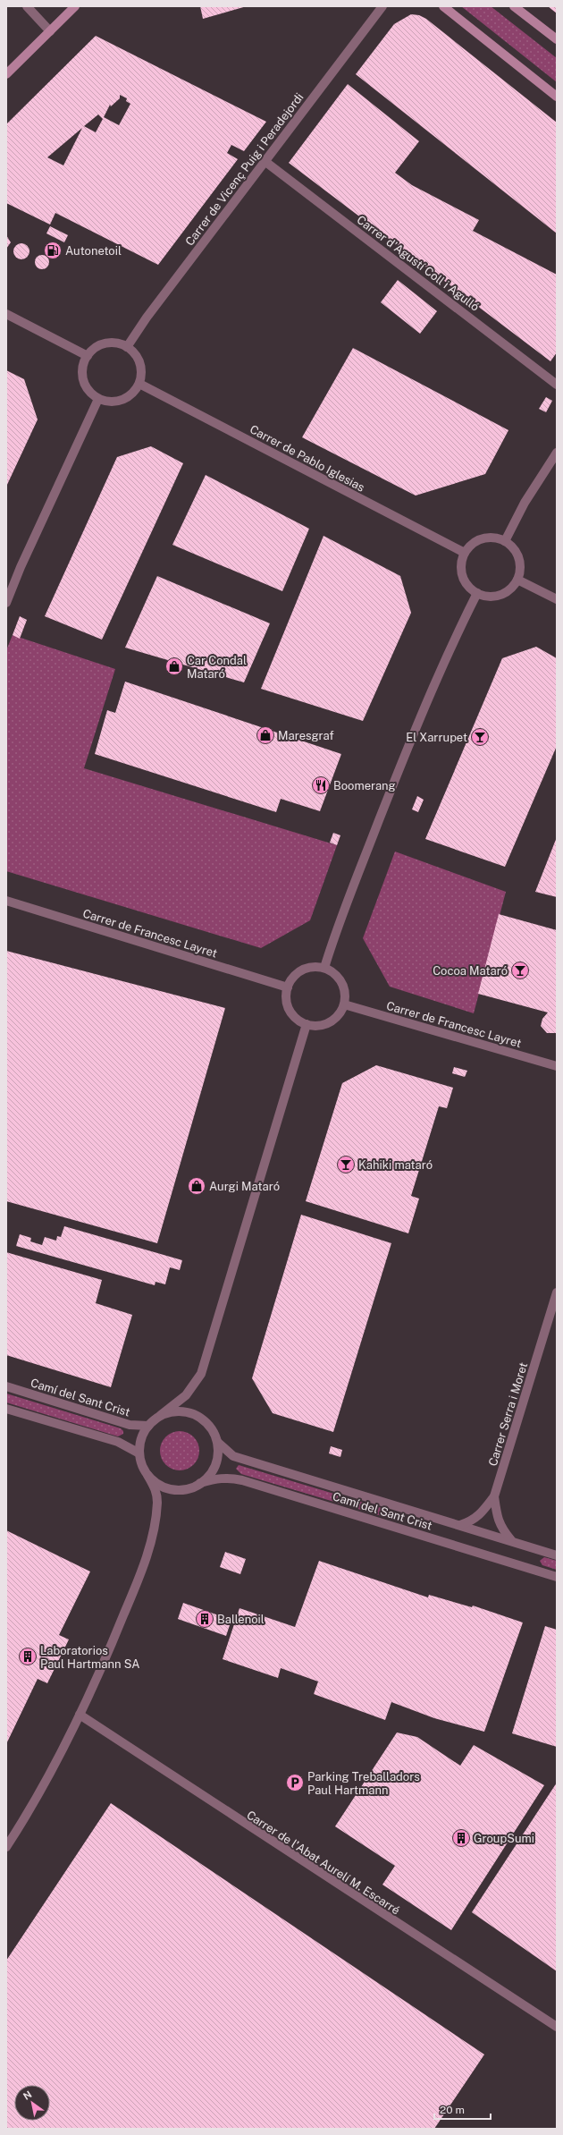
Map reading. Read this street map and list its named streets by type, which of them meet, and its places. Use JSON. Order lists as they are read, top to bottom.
{
  "streets": {
    "street": [
      "Carrer de Vicenç Puig i Peradejordi",
      "Carrer d'Agustí Coll i Agulló",
      "Carrer de Pablo Iglesias",
      "Carrer de Francesc Layret",
      "Camí del Sant Crist",
      "Carrer Serra i Moret",
      "Carrer de l'Abat Aurelí M. Escarré"
    ]
  },
  "crossings": [
    ["Carrer de Vicenç Puig i Peradejordi", "Carrer d'Agustí Coll i Agulló"],
    ["Carrer de Vicenç Puig i Peradejordi", "Carrer de Pablo Iglesias"],
    ["Camí del Sant Crist", "Carrer Serra i Moret"]
  ],
  "places": {
    "fuel station": ["Autonetoil"],
    "shop": ["Car Condal Mataró", "Maresgraf", "Aurgi Mataró"],
    "bar": ["El Xarrupet", "Cocoa Mataró", "Kahiki mataró"],
    "restaurant": ["Boomerang"],
    "building": ["Ballenoil", "Laboratorios Paul Hartmann SA", "GroupSumi"],
    "parking": ["Parking Treballadors Paul Hartmann"]
  },
  "scale_bar": "20 m",
  "north": "top left"
}
